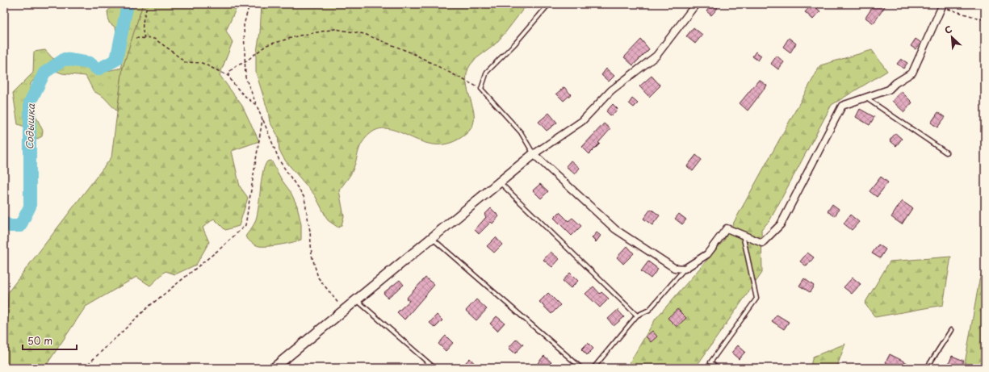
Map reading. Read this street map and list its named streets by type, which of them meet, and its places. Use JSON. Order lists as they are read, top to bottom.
{
  "water": ["Содышка"],
  "scale_bar": "50 m",
  "north": "top left"
}
